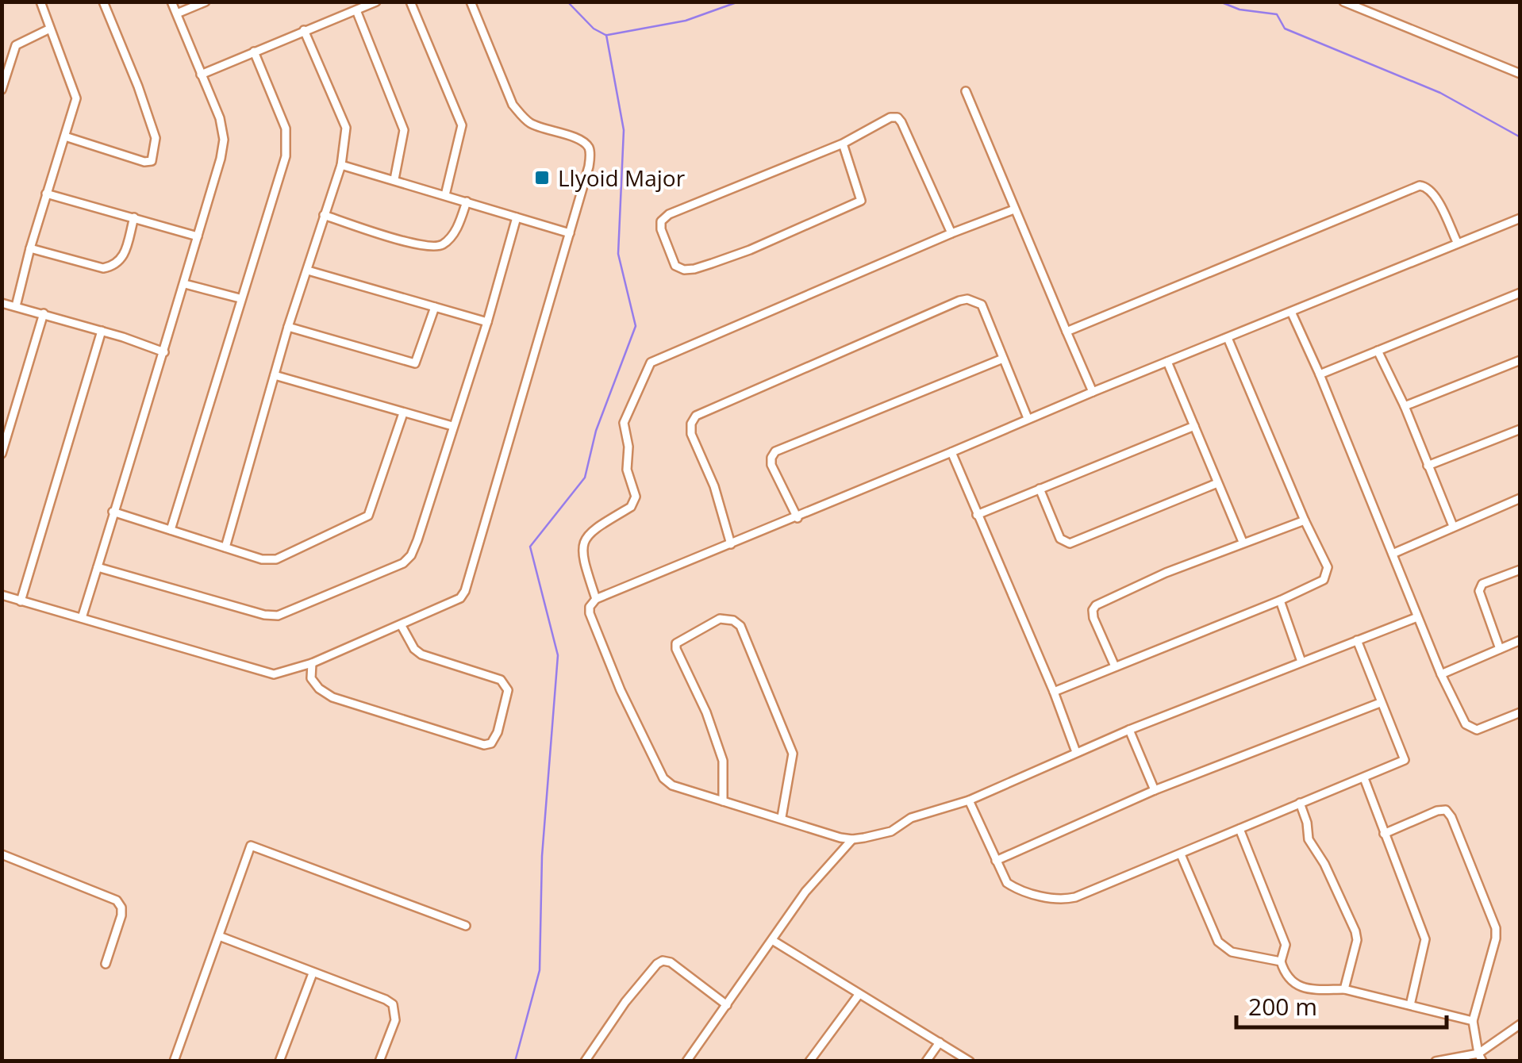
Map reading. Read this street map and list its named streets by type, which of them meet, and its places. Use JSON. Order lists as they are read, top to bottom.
{
  "places": {
    "transit": ["Llyoid Major"]
  },
  "scale_bar": "200 m"
}
